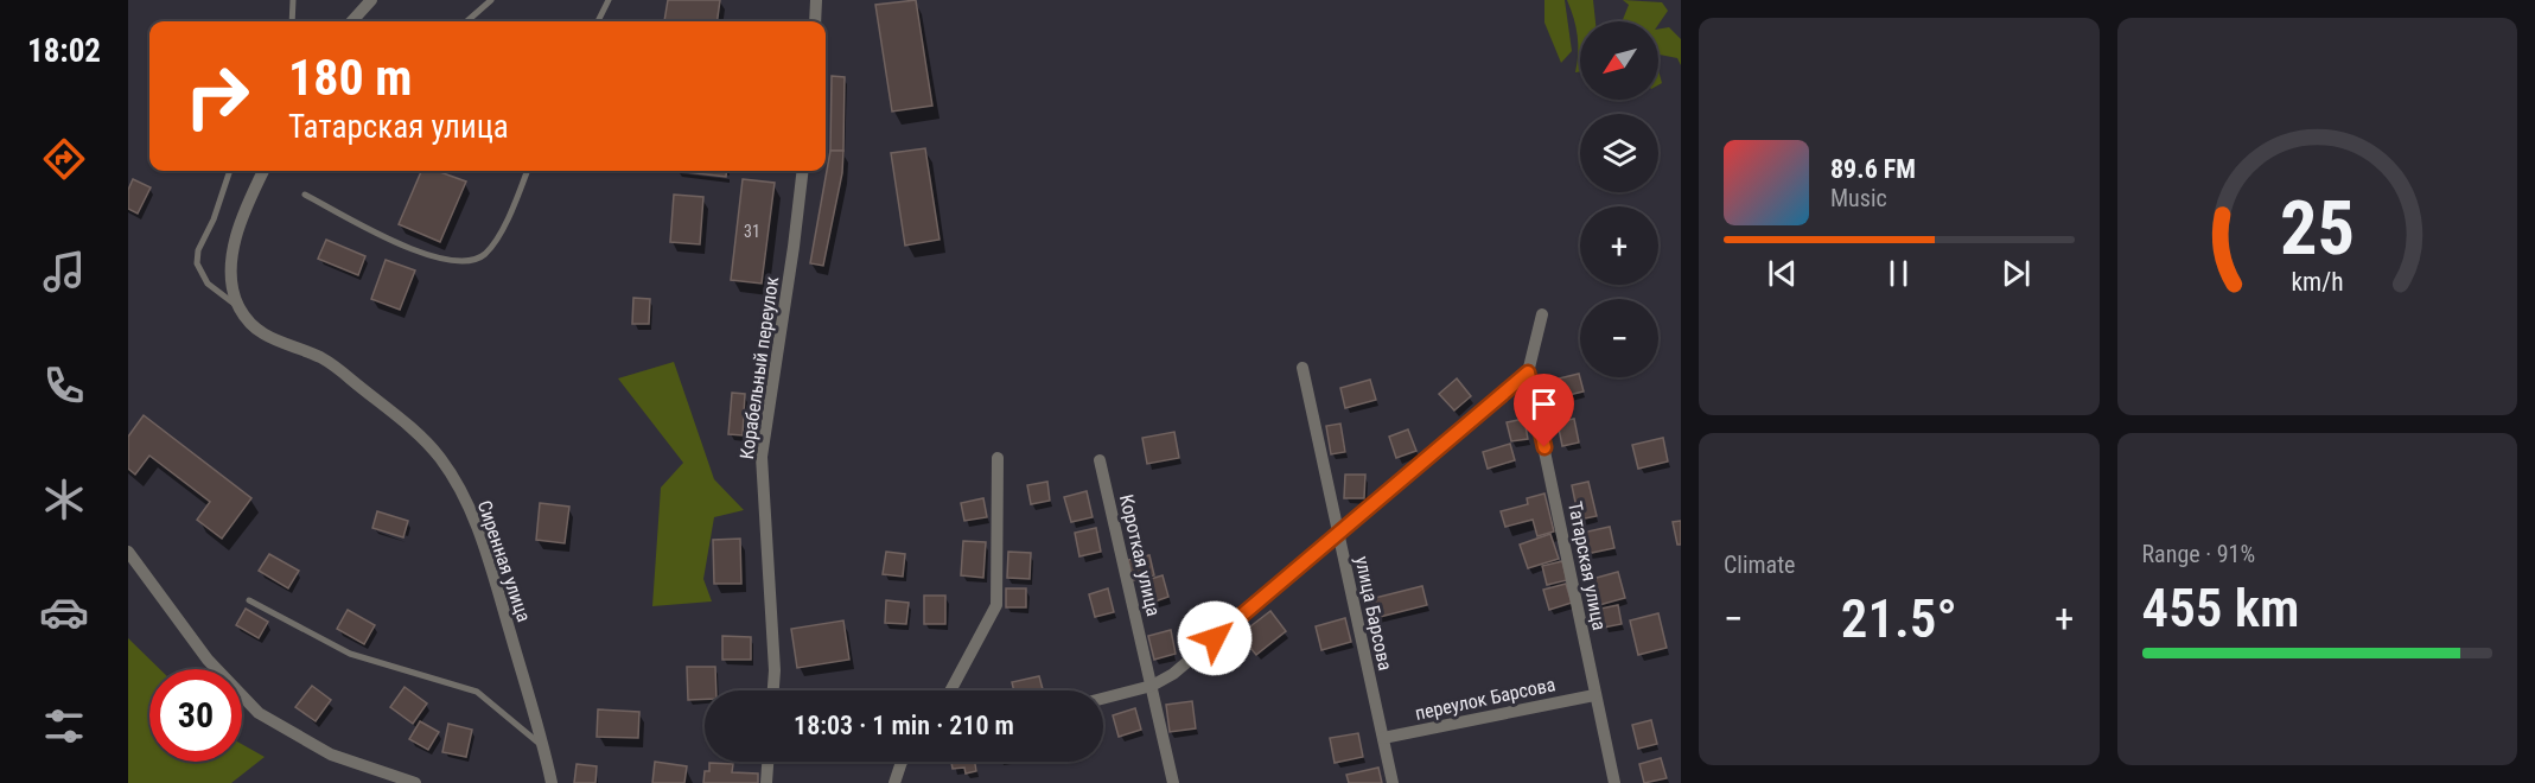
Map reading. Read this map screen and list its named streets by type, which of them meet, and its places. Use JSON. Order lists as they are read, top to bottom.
{
  "streets": {
    "street": [
      "Корабельный переулок",
      "Короткая улица",
      "Сиренная улица",
      "Татарская улица",
      "улица Барсова",
      "переулок Барсова"
    ]
  },
  "crossings": [
    ["Татарская улица", "переулок Барсова"],
    ["улица Барсова", "переулок Барсова"]
  ],
  "house_numbers": ["31"],
  "north": "bottom left",
  "page": {
    "tabs": "18:02",
    "map_buttons": ["+", "−"],
    "turn": ["180 m", "Татарская улица"],
    "song": ["89.6 FM", "Music"],
    "tile": [
      "Climate",
      ["Range · 91%", "455 km"]
    ],
    "heat": ["−", "21.5°", "+"],
    "limit": "30",
    "trip": "18:03 · 1 min · 210 m",
    "gauge": ["25", "km/h"]
  }
}
